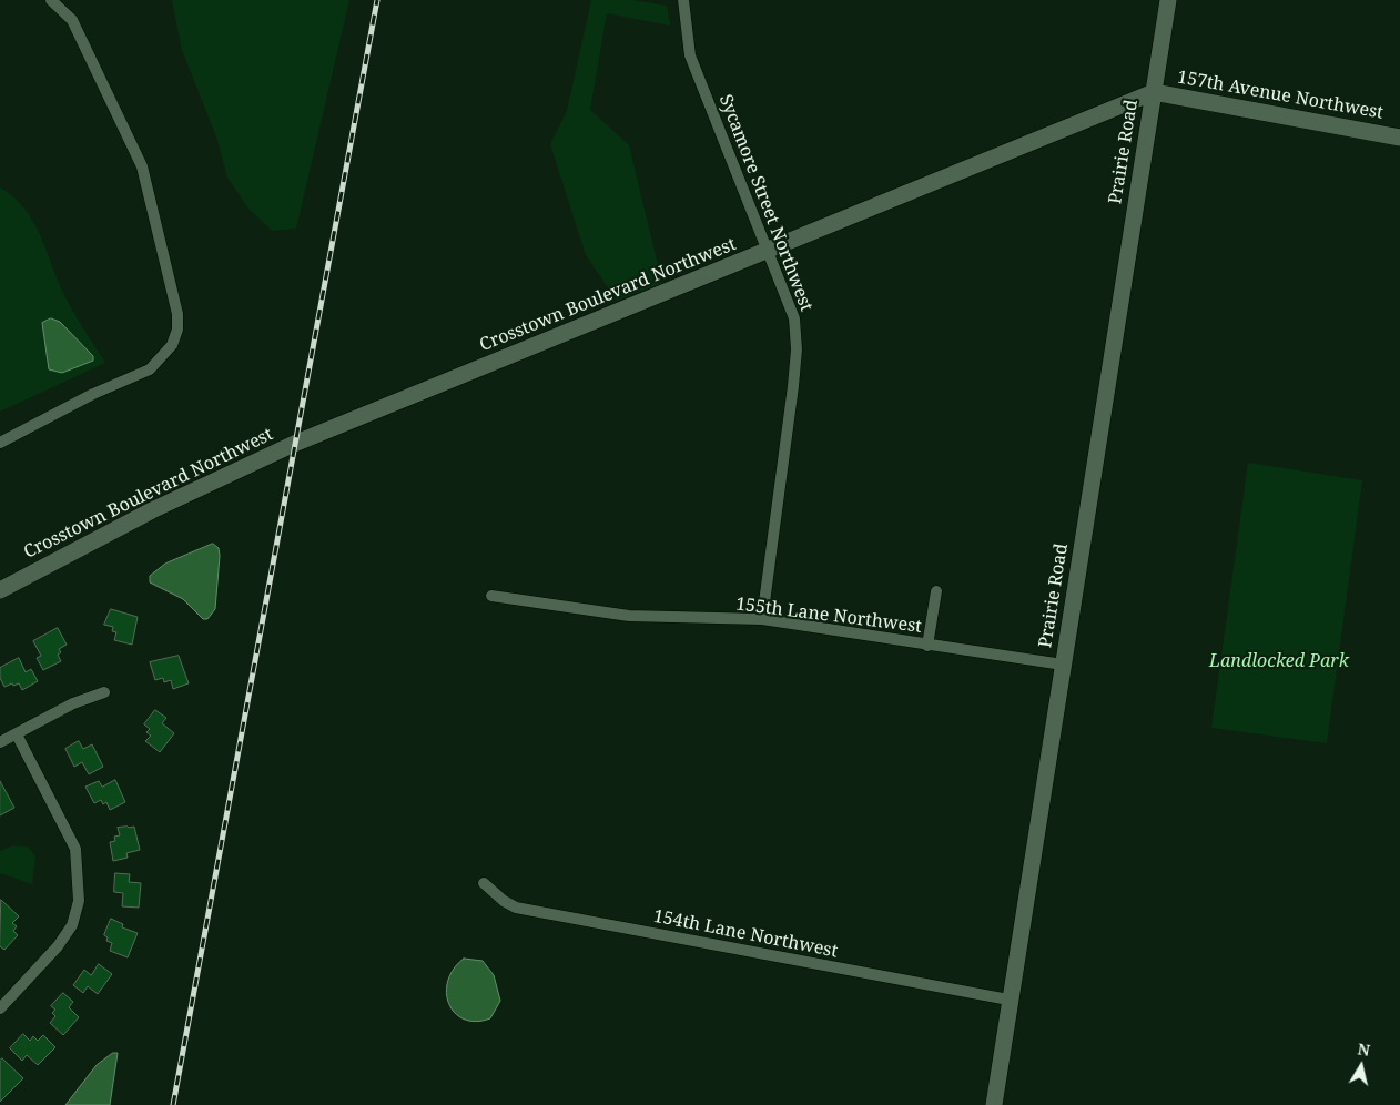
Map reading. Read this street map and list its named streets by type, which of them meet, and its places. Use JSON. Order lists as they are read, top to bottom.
{
  "streets": {
    "street": [
      "157th Avenue Northwest",
      "Prairie Road",
      "Sycamore Street Northwest",
      "Crosstown Boulevard Northwest",
      "155th Lane Northwest",
      "154th Lane Northwest"
    ]
  },
  "crossings": [
    ["157th Avenue Northwest", "Prairie Road"],
    ["157th Avenue Northwest", "Crosstown Boulevard Northwest"],
    ["Prairie Road", "Crosstown Boulevard Northwest"],
    ["Prairie Road", "155th Lane Northwest"],
    ["Prairie Road", "154th Lane Northwest"],
    ["Sycamore Street Northwest", "Crosstown Boulevard Northwest"],
    ["Sycamore Street Northwest", "155th Lane Northwest"]
  ],
  "parks": ["Landlocked Park"],
  "north": "top"
}
